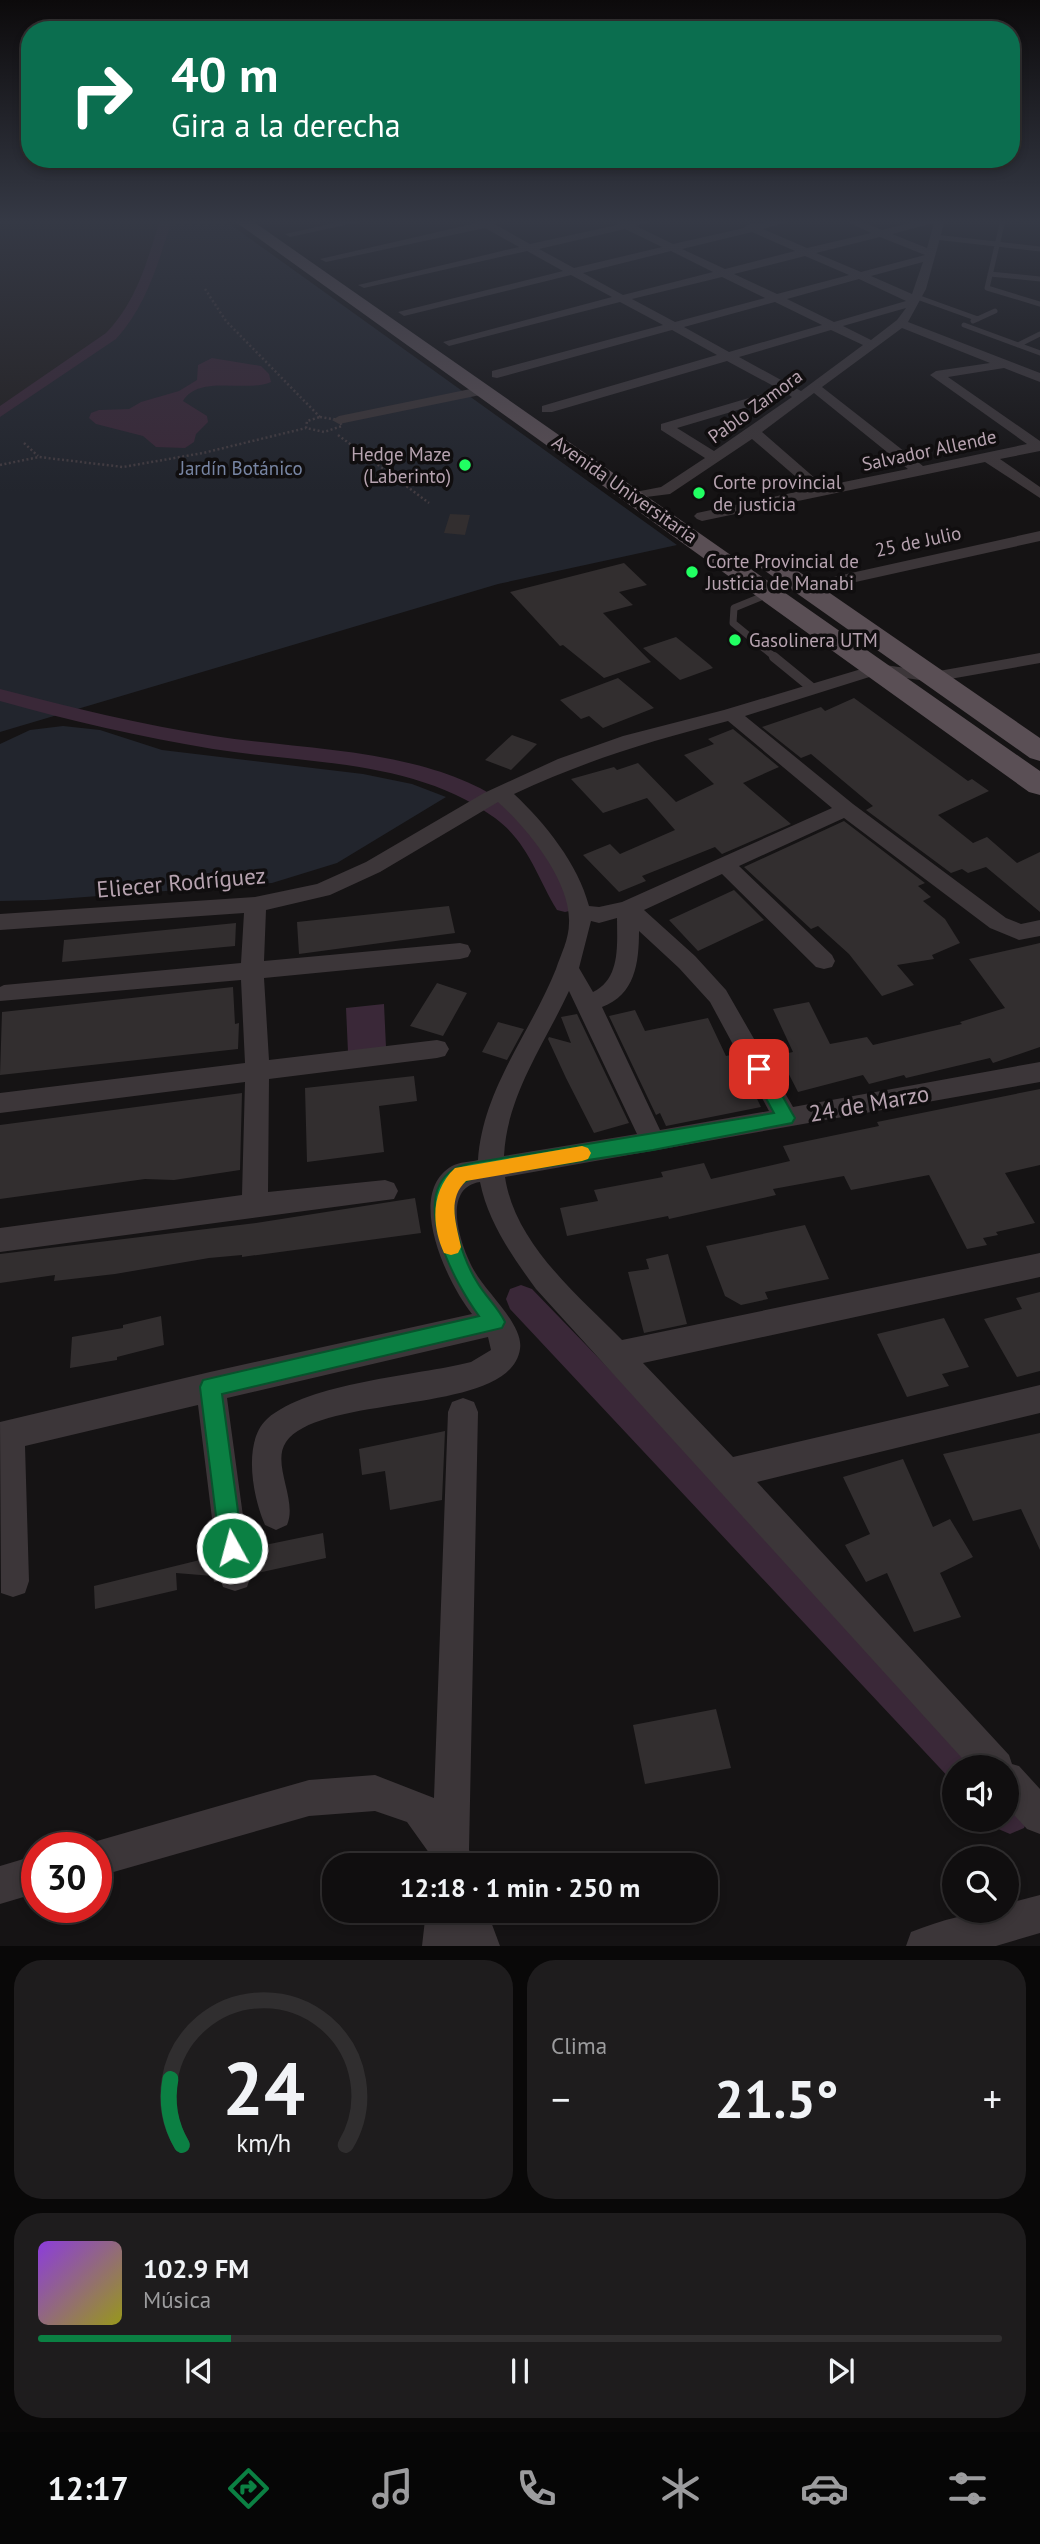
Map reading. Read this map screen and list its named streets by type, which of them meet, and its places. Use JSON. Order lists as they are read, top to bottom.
{
  "streets": {
    "main road": ["Avenida Universitaria"],
    "street": [
      "Pablo Zamora",
      "Salvador Allende",
      "25 de Julio",
      "Eliecer Rodríguez",
      "24 de Marzo"
    ]
  },
  "crossings": [
    ["Pablo Zamora", "Avenida Universitaria"],
    ["Salvador Allende", "Avenida Universitaria"]
  ],
  "parks": ["Jardín Botánico"],
  "places": [
    "Hedge Maze (Laberinto)",
    "Corte provincial de justicia",
    "Corte Provincial de Justicia de Manabi",
    "Gasolinera UTM"
  ],
  "page": {
    "turn": ["40 m", "Gira a la derecha"],
    "limit": "30",
    "trip": "12:18 · 1 min · 250 m",
    "tile": "Clima",
    "heat": ["−", "21.5°", "+"],
    "song": ["102.9 FM", "Música"],
    "tabs": "12:17",
    "gauge": ["24", "km/h"]
  }
}
